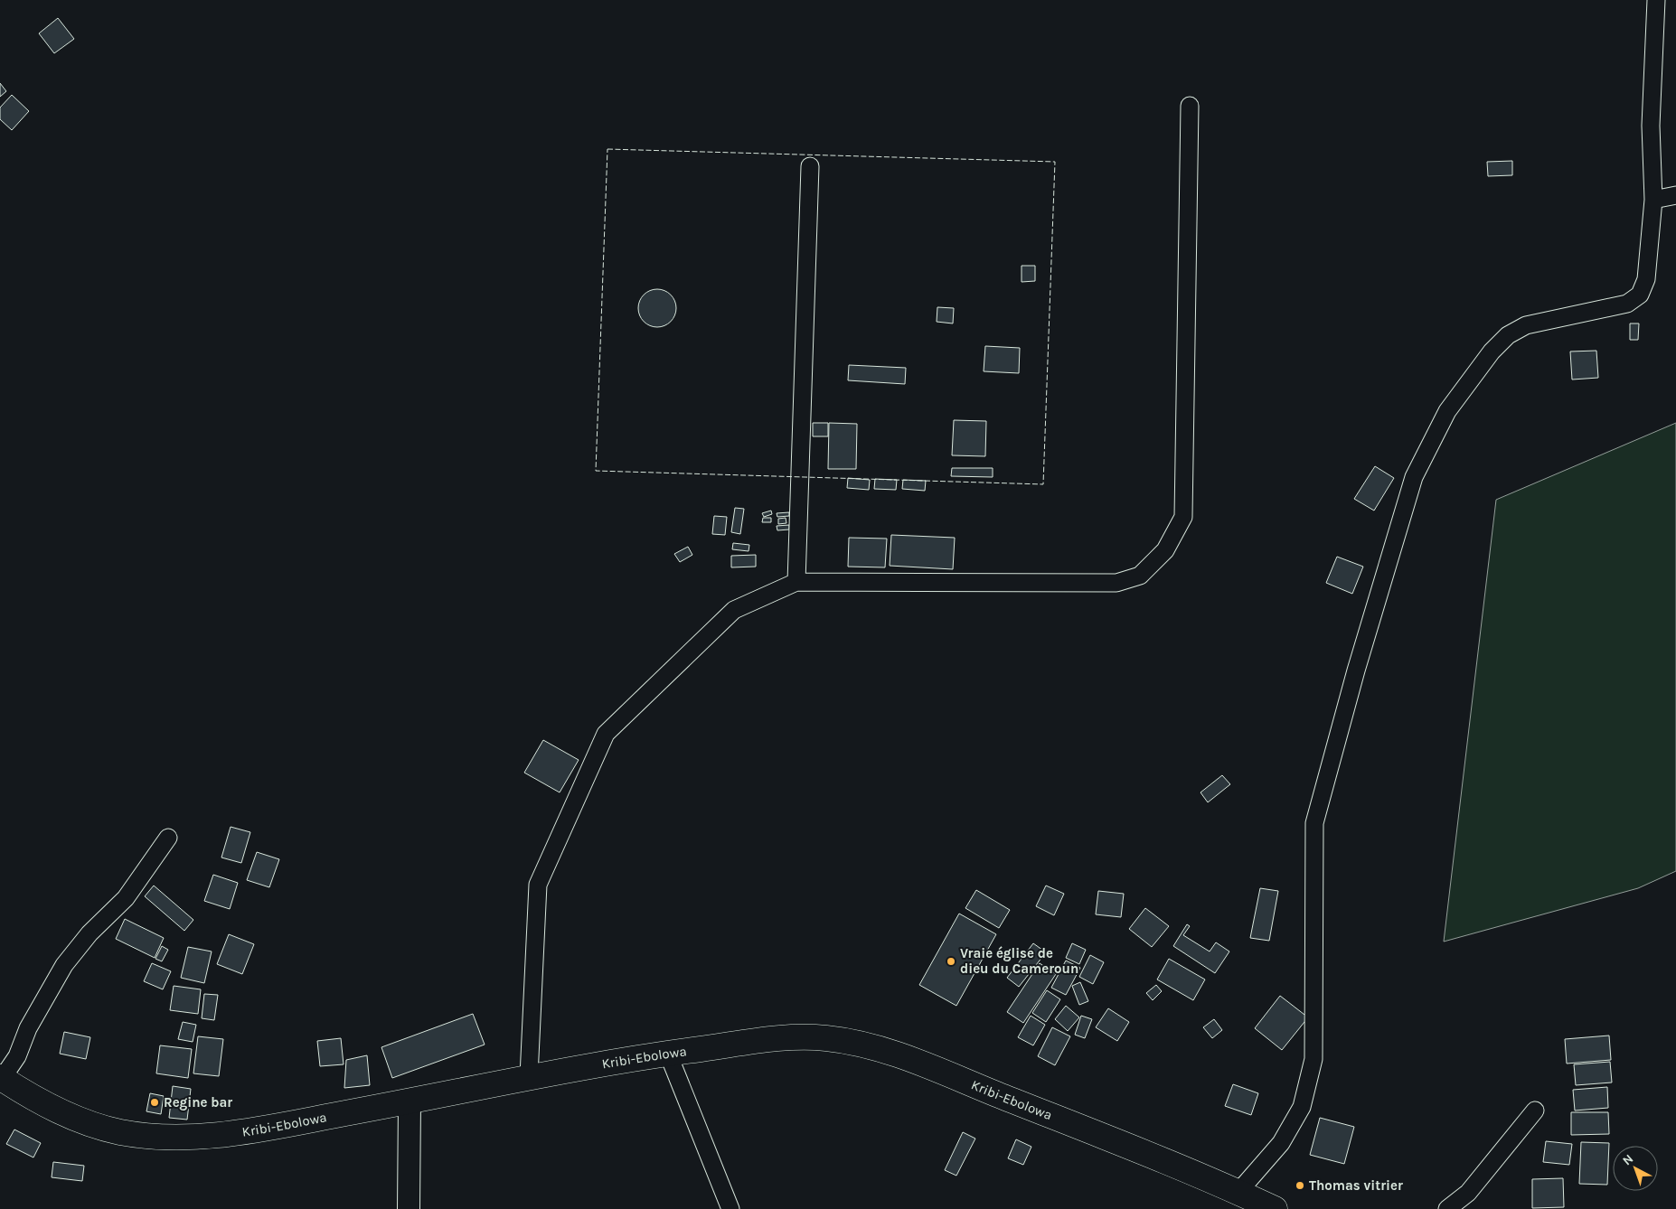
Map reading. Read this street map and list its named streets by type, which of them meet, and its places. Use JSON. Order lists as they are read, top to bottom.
{
  "streets": {
    "highway": ["Kribi-Ebolowa"]
  },
  "places": ["Vraie église de dieu du Cameroun", "Regine bar", "Thomas vitrier"],
  "north": "top left"
}
